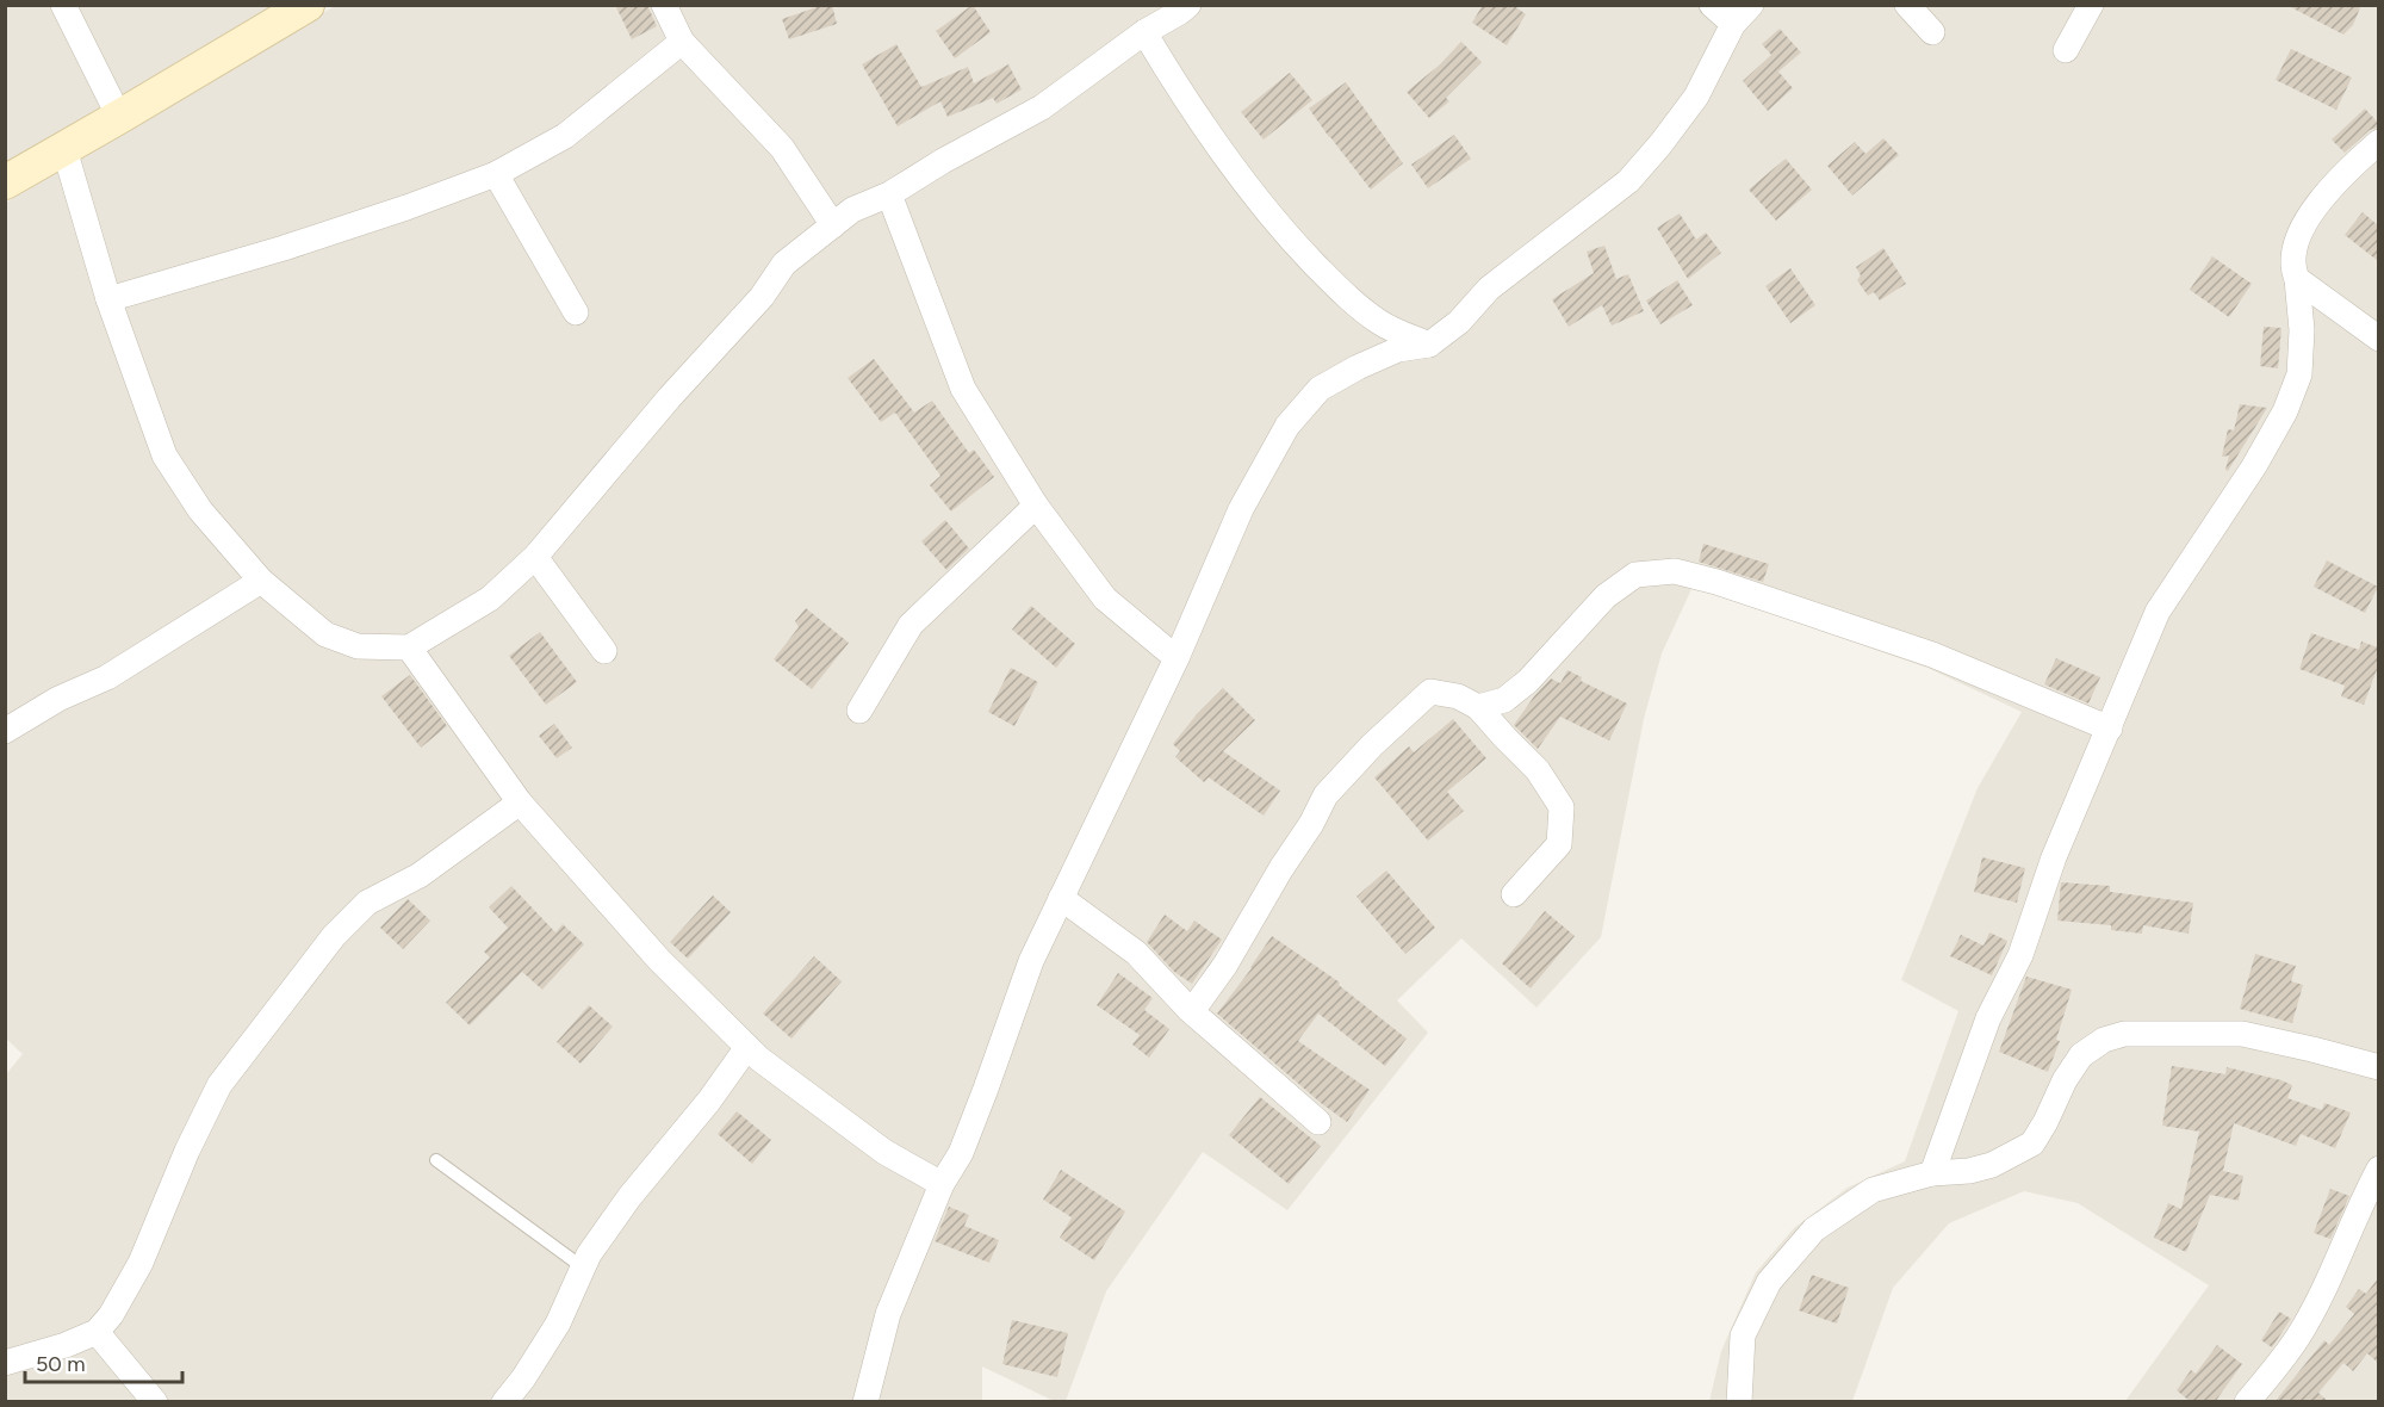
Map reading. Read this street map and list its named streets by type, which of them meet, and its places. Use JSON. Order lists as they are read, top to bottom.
{
  "scale_bar": "50 m"
}
